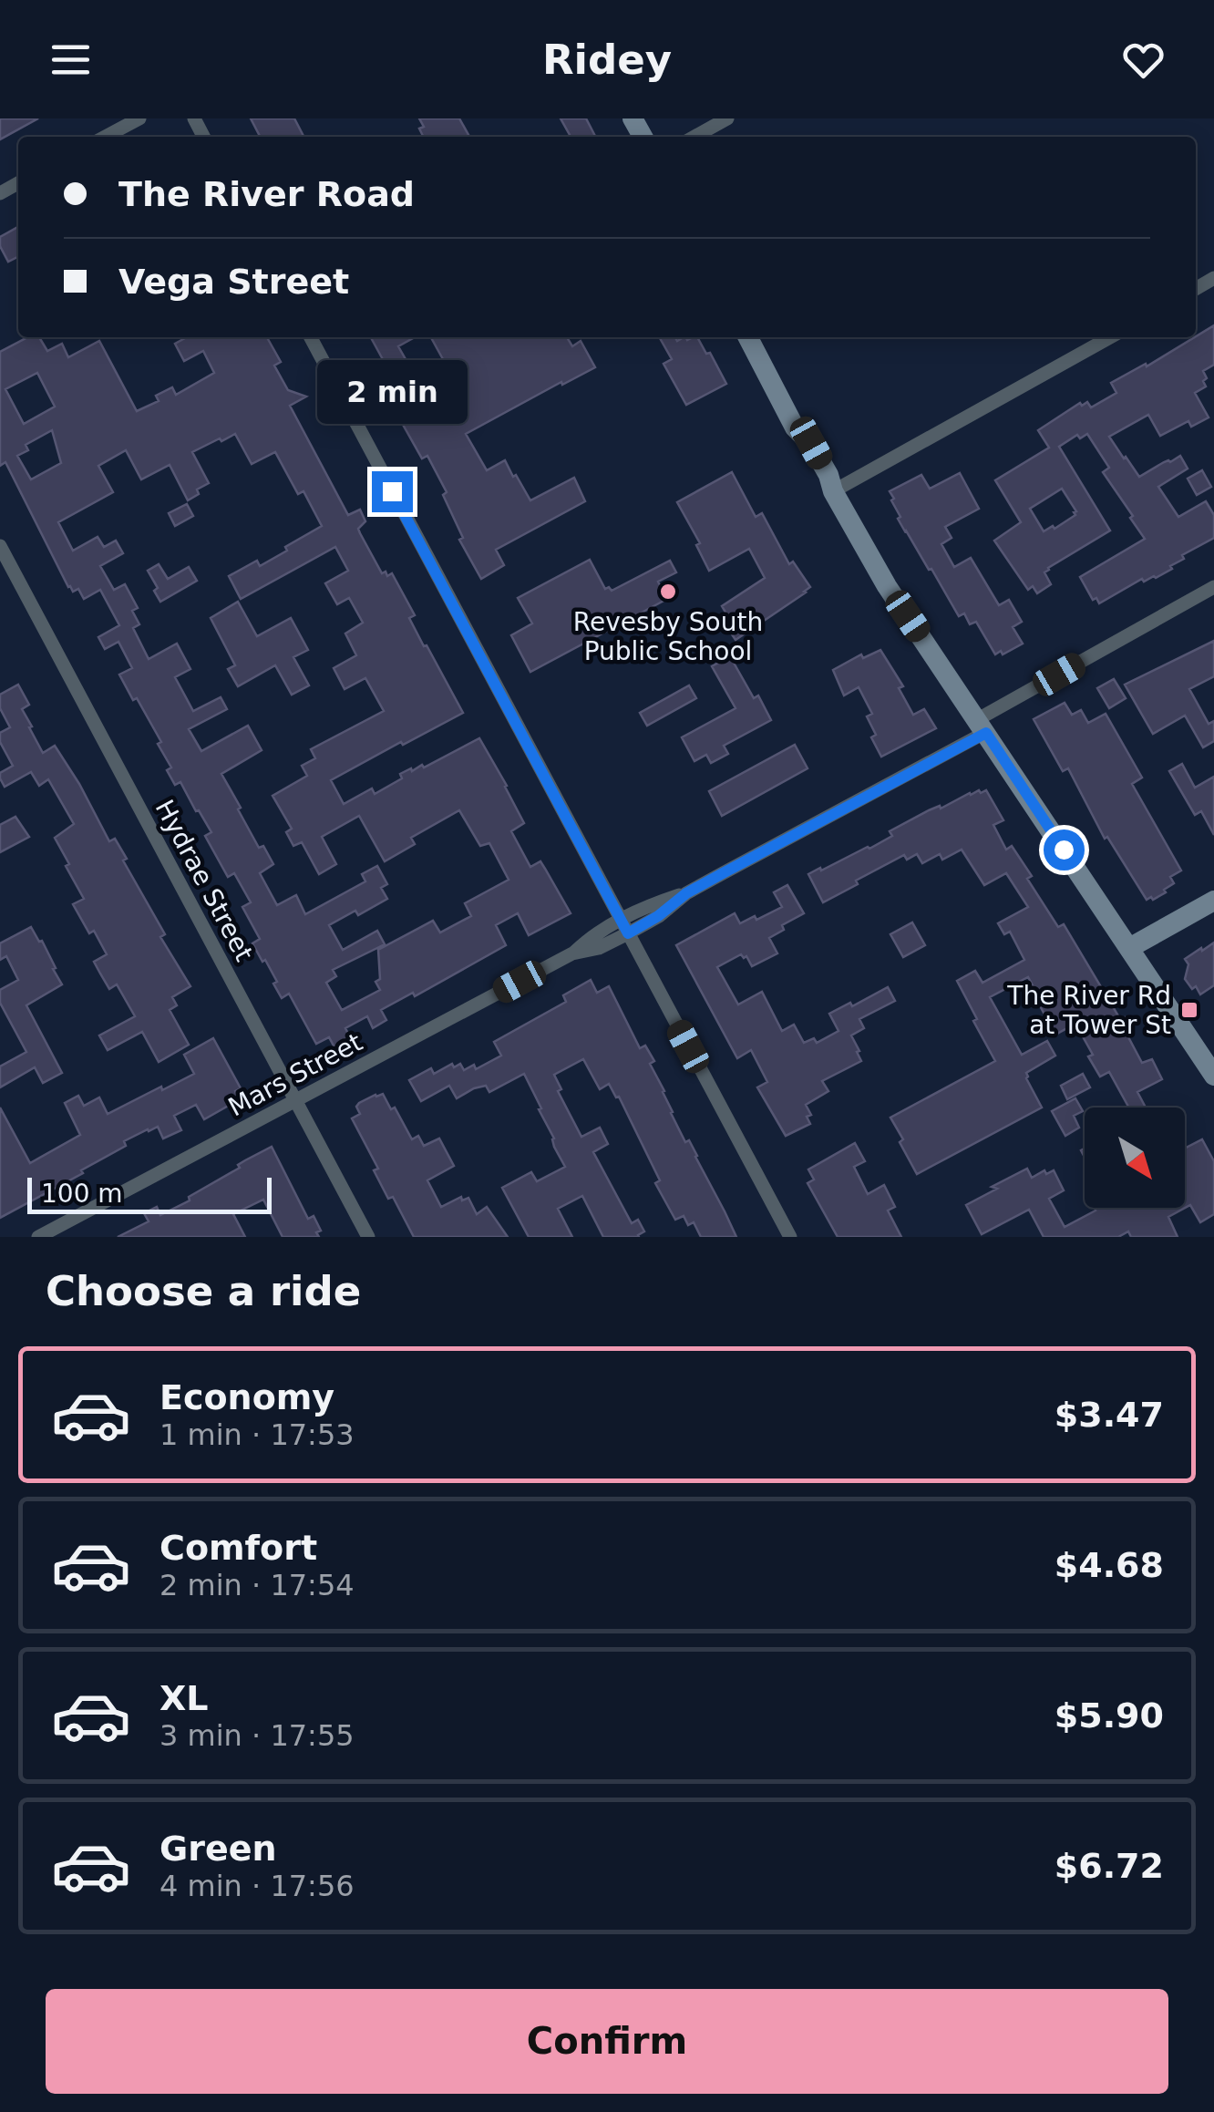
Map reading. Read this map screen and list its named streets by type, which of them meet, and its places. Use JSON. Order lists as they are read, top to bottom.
{
  "streets": {
    "street": ["Hydrae Street", "Mars Street"]
  },
  "crossings": [
    ["Hydrae Street", "Mars Street"]
  ],
  "places": {
    "other": ["Revesby South Public School"],
    "transit": ["The River Rd at Tower St"]
  },
  "scale_bar": "100 m",
  "north": "bottom right",
  "page": {
    "header": "Ridey",
    "banner": ["The River Road", "Vega Street"],
    "bubble": "2 min",
    "scale": "100 m",
    "heading": "Choose a ride",
    "list": [
      {
        "name": "Economy",
        "note": "1 min · 17:53",
        "value": "$3.47"
      },
      {
        "name": "Comfort",
        "note": "2 min · 17:54",
        "value": "$4.68"
      },
      {
        "name": "XL",
        "note": "3 min · 17:55",
        "value": "$5.90"
      },
      {
        "name": "Green",
        "note": "4 min · 17:56",
        "value": "$6.72"
      }
    ],
    "buttons": "Confirm"
  }
}
